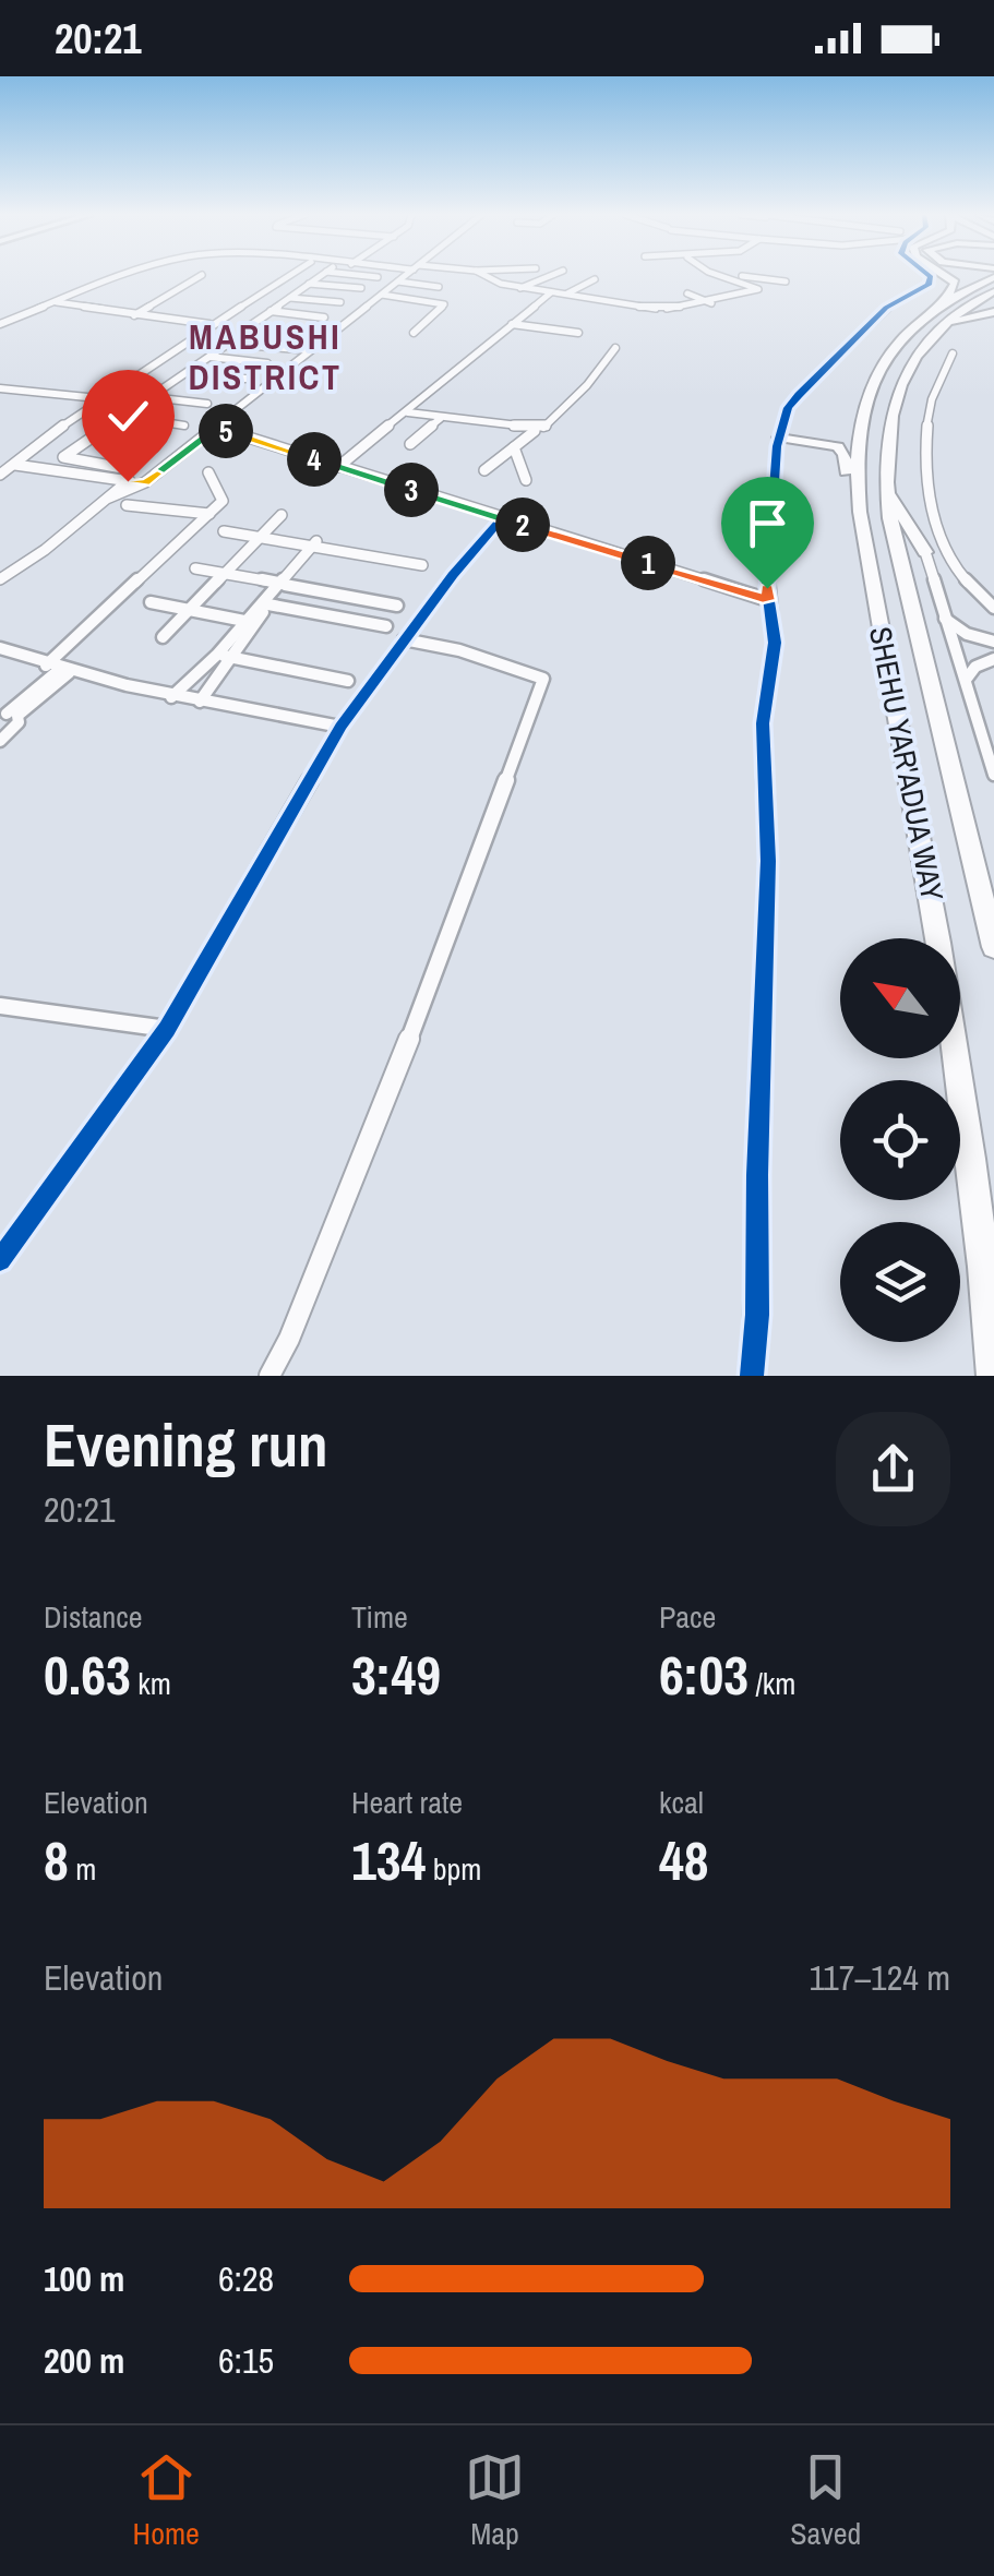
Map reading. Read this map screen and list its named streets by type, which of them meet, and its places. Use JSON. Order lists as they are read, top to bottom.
{
  "streets": {
    "highway": ["SHEHU YAR'ADUA WAY"]
  },
  "districts": ["MABUSHI DISTRICT"],
  "north": "top left",
  "page": {
    "status": "20:21",
    "pins": [
      "5",
      "4",
      "3",
      "2",
      "1"
    ],
    "heading": ["Evening run", "20:21"],
    "stats": [
      ["Distance", "0.63 km"],
      ["Time", "3:49"],
      ["Pace", "6:03 /km"],
      ["Elevation", "8 m"],
      ["Heart rate", "134 bpm"],
      ["kcal", "48"]
    ],
    "chart": ["Elevation", "117–124 m"],
    "list": [
      {
        "name": "100 m",
        "note": "6:28"
      },
      {
        "name": "200 m",
        "note": "6:15"
      }
    ],
    "tabs": ["Home", "Map", "Saved"]
  }
}
